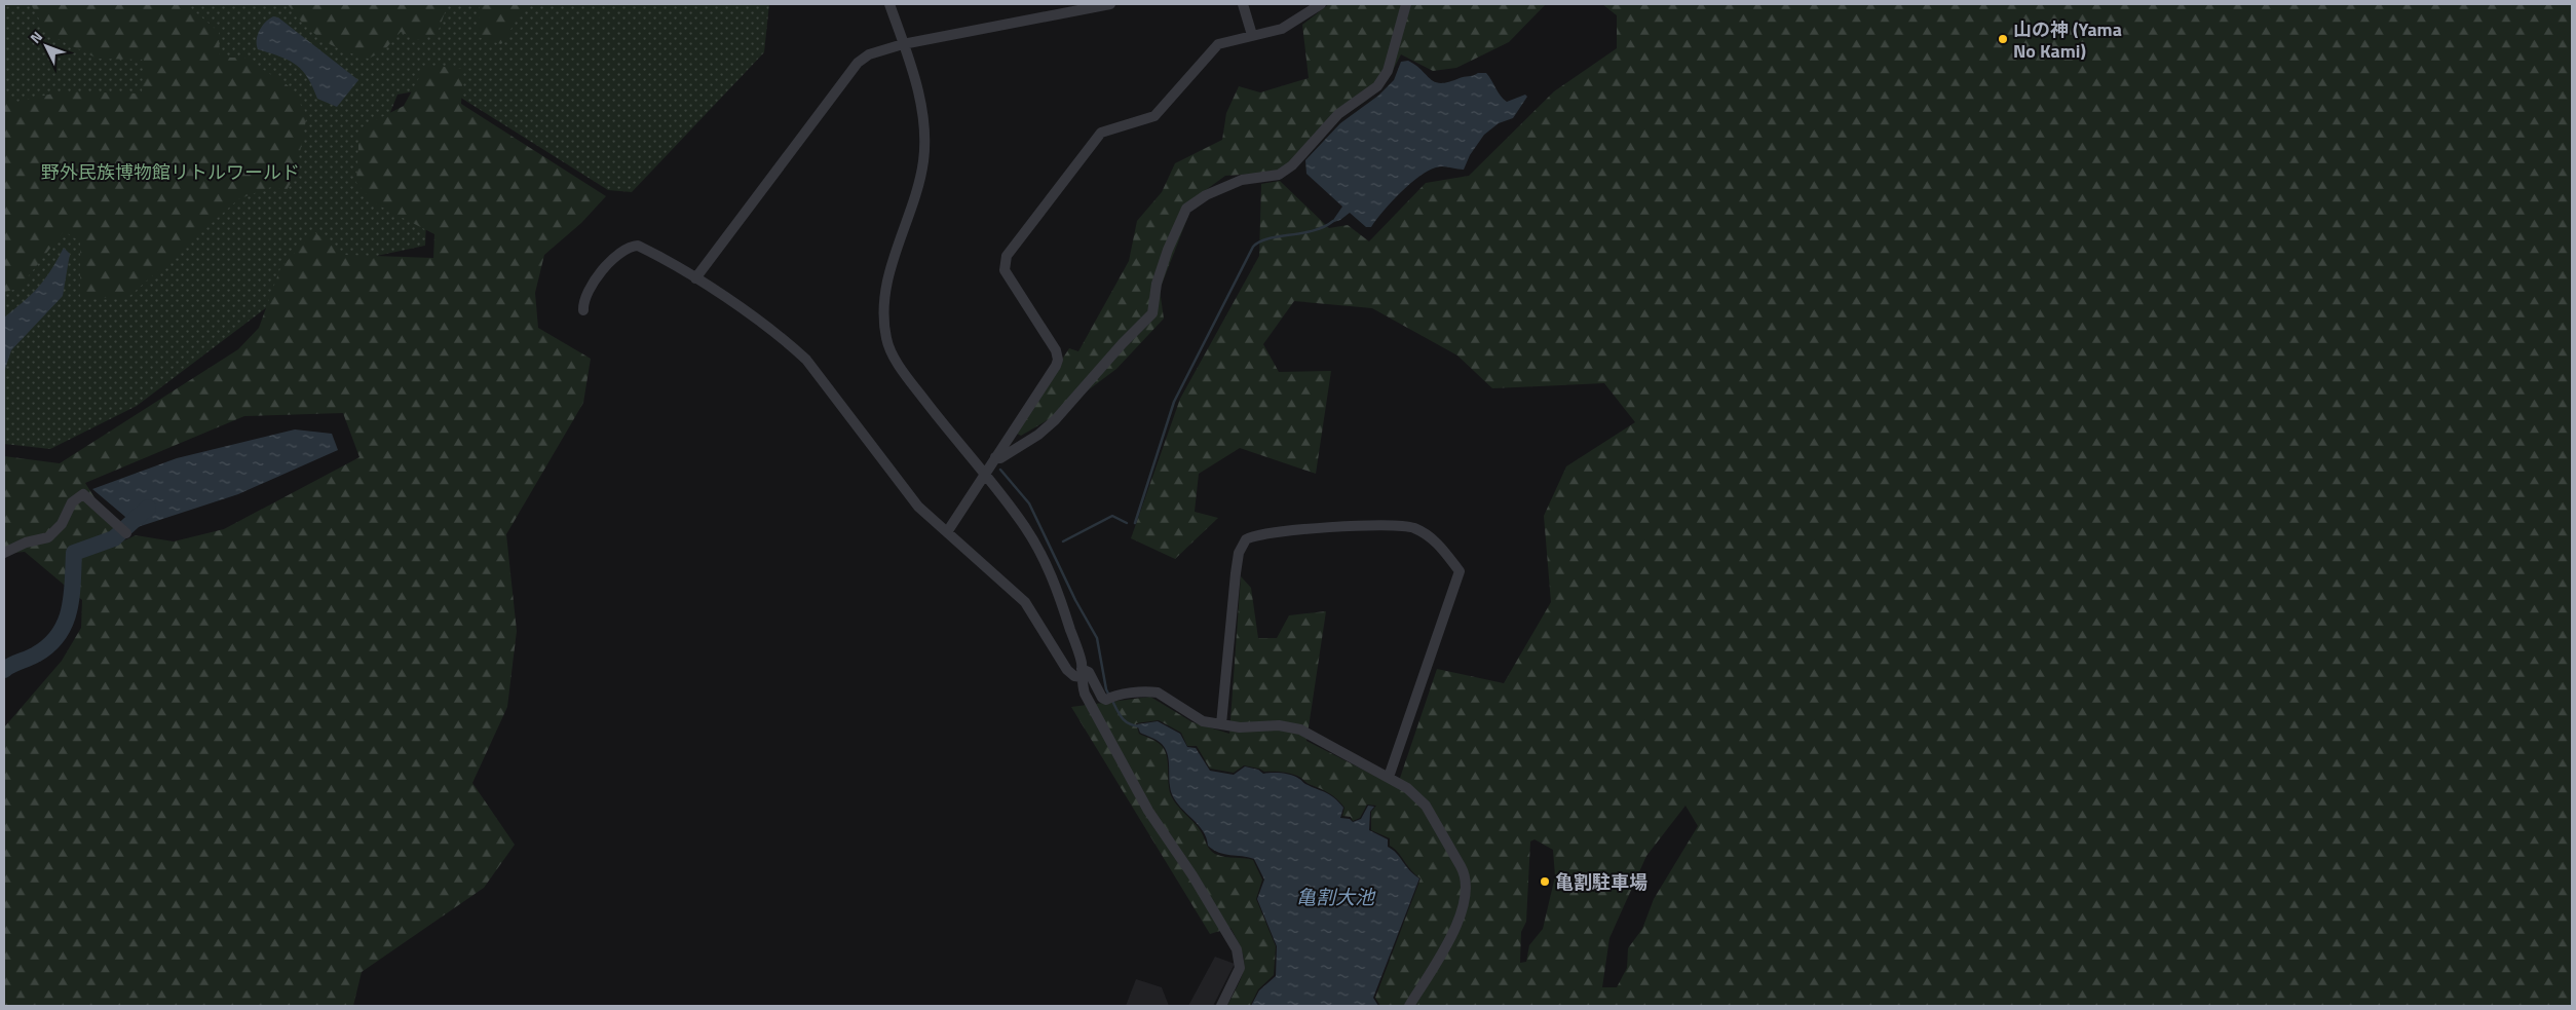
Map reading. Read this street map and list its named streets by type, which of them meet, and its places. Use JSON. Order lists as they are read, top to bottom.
{
  "water": ["亀割大池"],
  "parks": ["野外民族博物館リトルワールド"],
  "places": ["山の神 (Yama No Kami)", "亀割駐車場"],
  "north": "top left"
}
